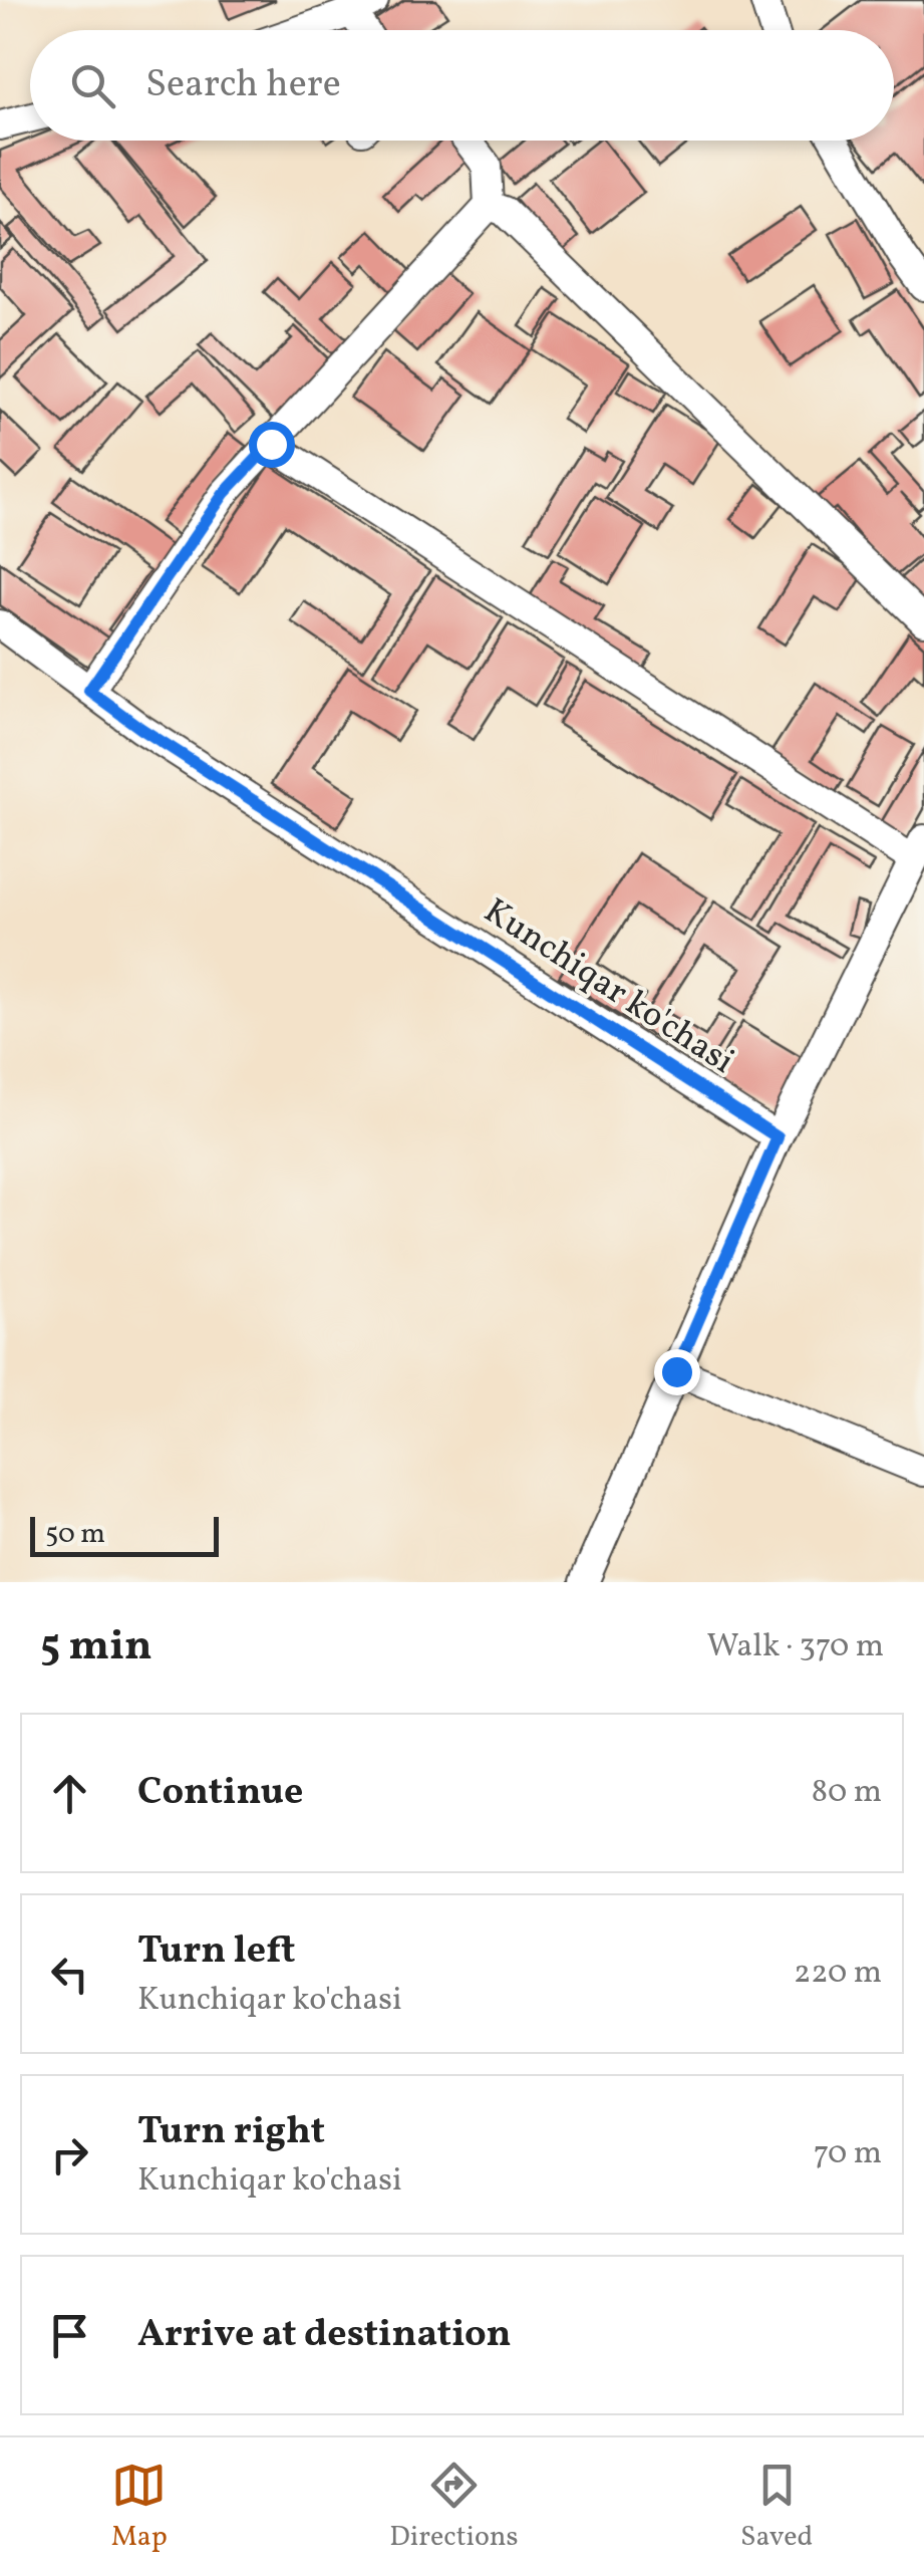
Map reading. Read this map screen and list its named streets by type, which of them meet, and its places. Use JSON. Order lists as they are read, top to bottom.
{
  "streets": {
    "street": ["Kunchiqar ko'chasi"]
  },
  "scale_bar": "50 m",
  "page": {
    "search": "Search here",
    "scale": "50 m",
    "heading": ["5 min", "Walk · 370 m"],
    "list": [
      ["Continue", "80 m"],
      ["Turn left", "Kunchiqar ko'chasi", "220 m"],
      ["Turn right", "Kunchiqar ko'chasi", "70 m"],
      "Arrive at destination"
    ],
    "nav": ["Map", "Directions", "Saved"]
  }
}
